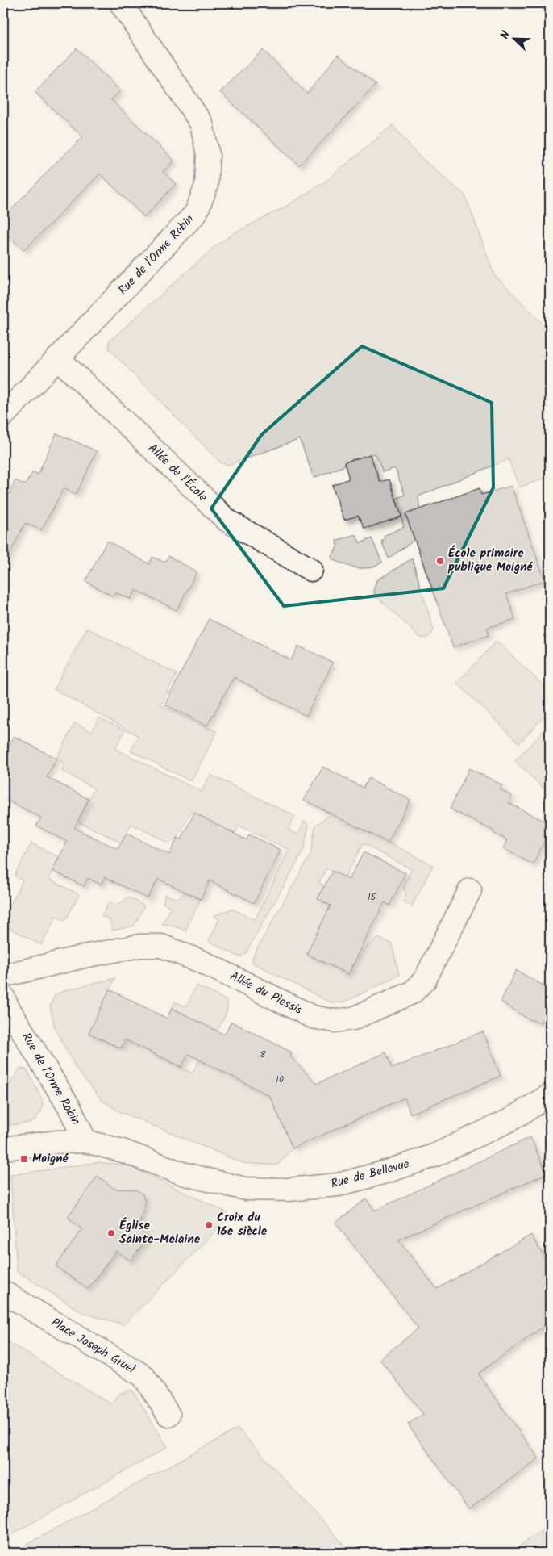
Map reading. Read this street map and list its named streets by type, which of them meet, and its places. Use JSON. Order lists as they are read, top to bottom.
{
  "streets": {
    "street": [
      "Rue de l'Orme Robin",
      "Allée de l'École",
      "Allée du Plessis",
      "Rue de Bellevue",
      "Place Joseph Gruel"
    ]
  },
  "crossings": [
    ["Rue de l'Orme Robin", "Allée de l'École"],
    ["Rue de l'Orme Robin", "Rue de Bellevue"]
  ],
  "places": {
    "other": ["École primaire publique Moigné", "Croix du 16e siècle", "Église Sainte-Melaine"],
    "transit": ["Moigné"]
  },
  "house_numbers": ["15", "8", "10"],
  "north": "top left"
}
